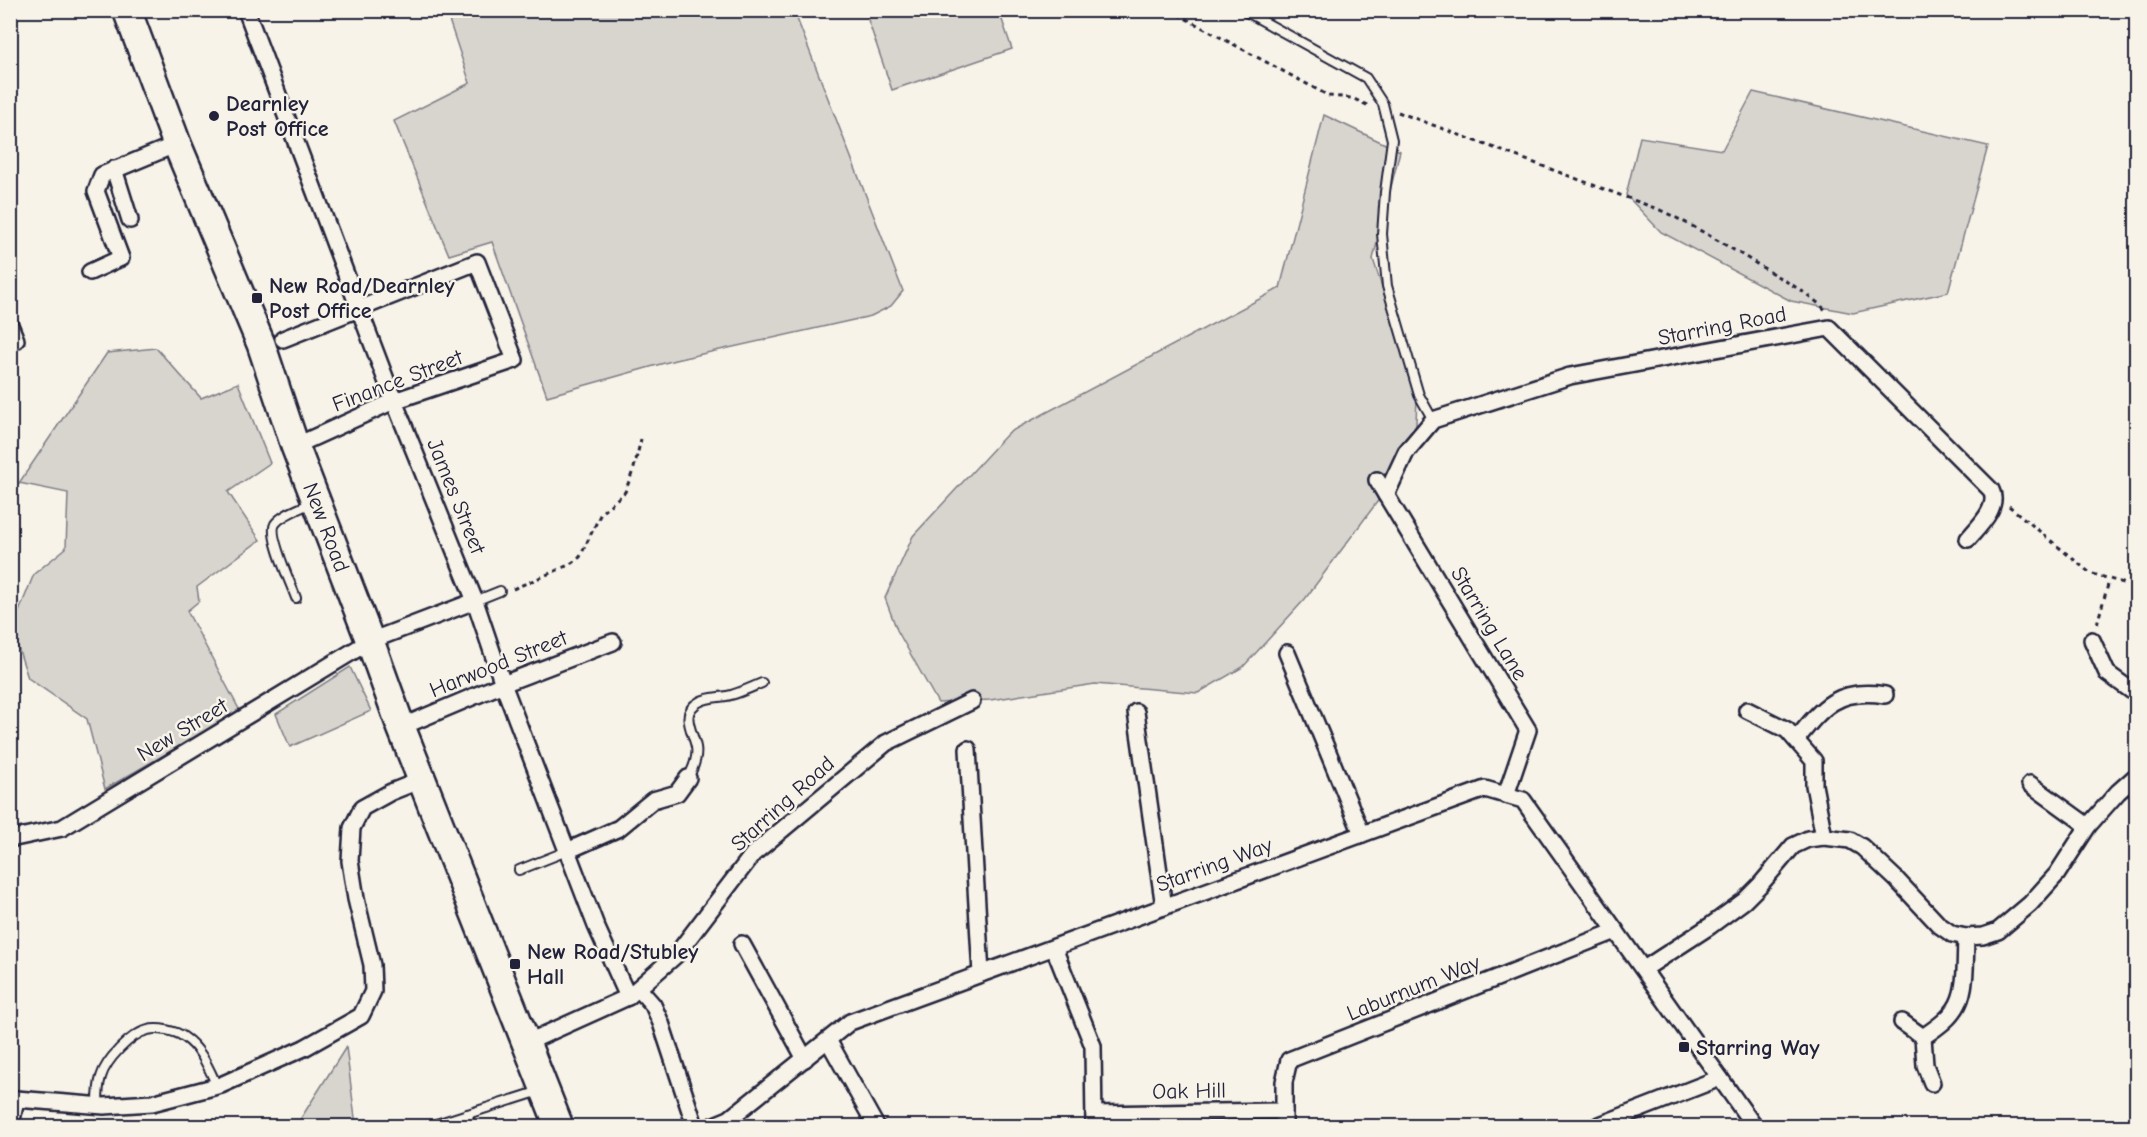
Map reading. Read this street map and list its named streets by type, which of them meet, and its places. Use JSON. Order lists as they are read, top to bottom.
{
  "streets": {
    "highway": ["New Road"],
    "street": [
      "Starring Road",
      "Finance Street",
      "James Street",
      "Starring Lane",
      "Harwood Street",
      "New Street",
      "Starring Way",
      "Laburnum Way",
      "Oak Hill"
    ]
  },
  "crossings": [
    ["Starring Road", "James Street"],
    ["Starring Road", "New Road"],
    ["Finance Street", "James Street"],
    ["Finance Street", "New Road"],
    ["James Street", "Harwood Street"],
    ["James Street", "New Street"],
    ["New Road", "Harwood Street"],
    ["New Road", "New Street"],
    ["Starring Lane", "Starring Way"],
    ["Starring Way", "Laburnum Way"],
    ["Laburnum Way", "Oak Hill"]
  ],
  "places": {
    "other": ["Dearnley Post Office"],
    "transit": ["New Road/Dearnley Post Office", "New Road/Stubley Hall", "Starring Way"]
  }
}
